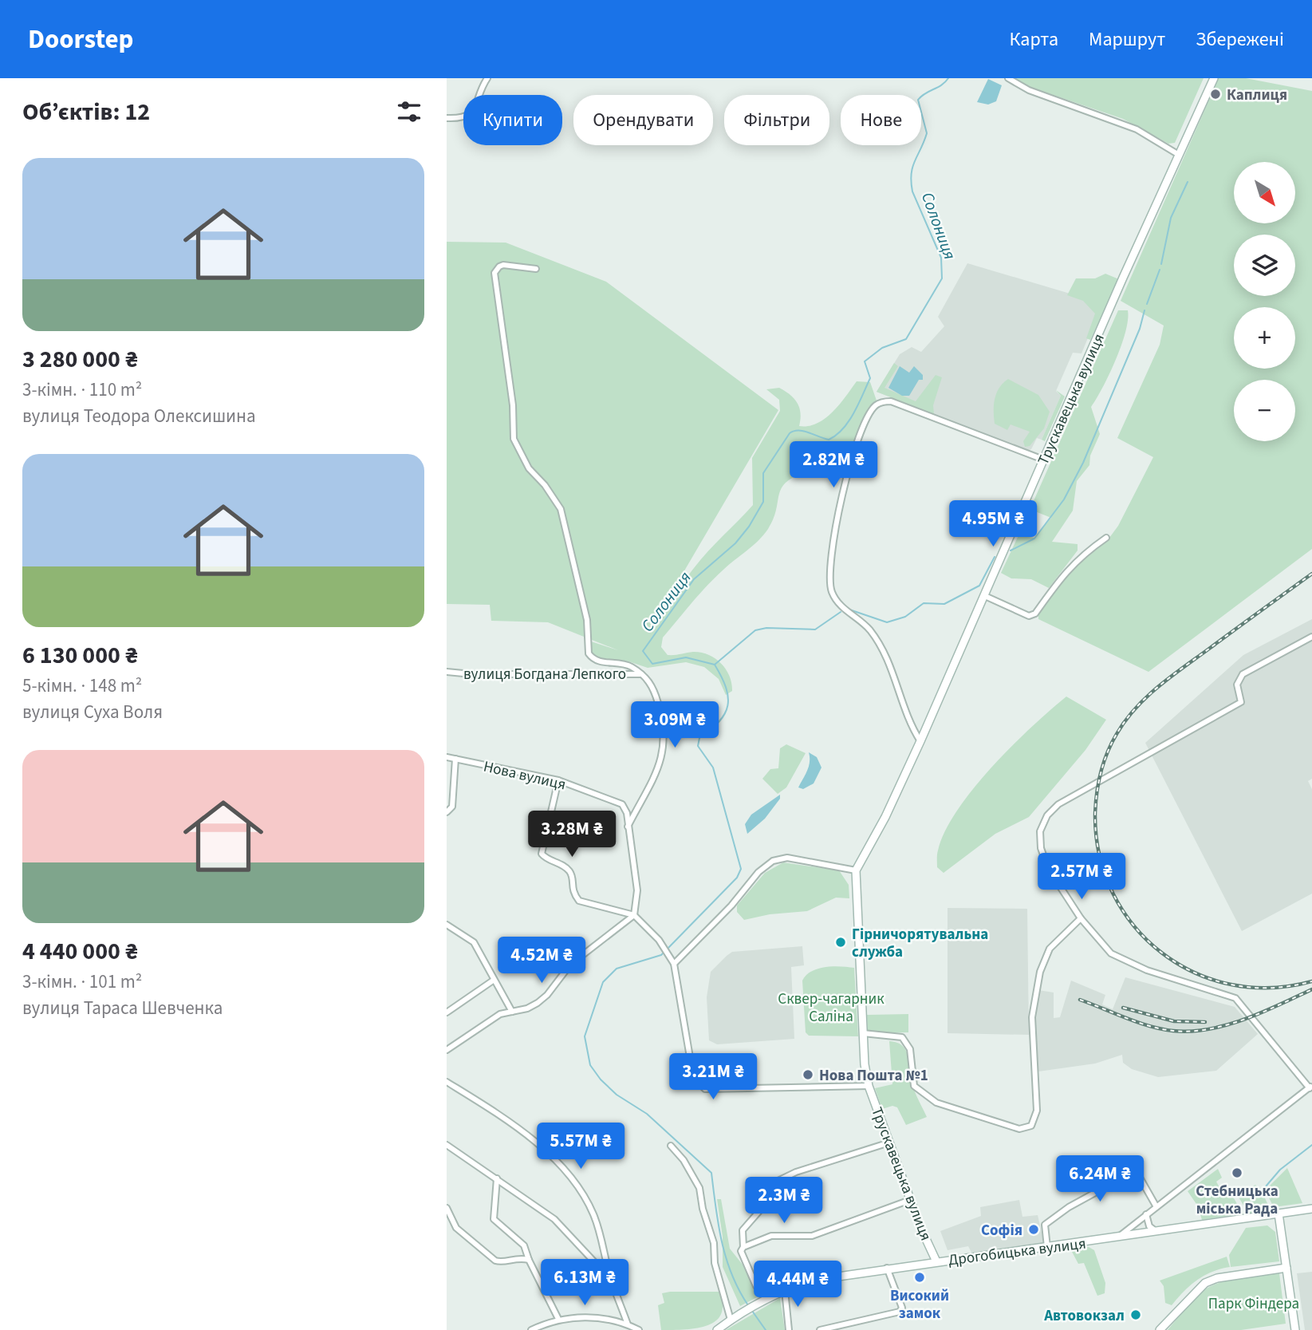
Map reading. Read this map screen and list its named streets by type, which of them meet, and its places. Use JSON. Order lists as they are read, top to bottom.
{
  "streets": {
    "street": [
      "Трускавецька вулиця",
      "вулиця Богдана Лепкого",
      "Нова вулиця",
      "Дрогобицька вулиця"
    ]
  },
  "crossings": [
    ["Трускавецька вулиця", "Дрогобицька вулиця"]
  ],
  "water": ["Солониця"],
  "parks": ["Сквер-чагарник Саліна", "Парк Фіндера"],
  "places": [
    "Каплиця",
    "Гірничорятувальна служба",
    "Нова Пошта №1",
    "Стебницька міська Рада",
    "Софія",
    "Високий замок",
    "Автовокзал"
  ],
  "north": "bottom right",
  "page": {
    "header": "Doorstep",
    "nav": ["Карта", "Маршрут", "Збережені"],
    "heading": "Об’єктів: 12",
    "chip": [
      "Купити",
      "Орендувати",
      "Фільтри",
      "Нове"
    ],
    "list": [
      {
        "name": "3 280 000 ₴",
        "note": "3-кімн. · 110 m² · вулиця Теодора Олексишина"
      },
      {
        "name": "6 130 000 ₴",
        "note": "5-кімн. · 148 m² · вулиця Суха Воля"
      },
      {
        "name": "4 440 000 ₴",
        "note": "3-кімн. · 101 m² · вулиця Тараса Шевченка"
      }
    ],
    "map_buttons": ["+", "−"],
    "price": [
      "2.82M ₴",
      "4.95M ₴",
      "3.09M ₴",
      "3.28M ₴",
      "2.57M ₴",
      "4.52M ₴",
      "3.21M ₴",
      "5.57M ₴",
      "6.24M ₴",
      "2.3M ₴",
      "6.13M ₴",
      "4.44M ₴"
    ]
  }
}
